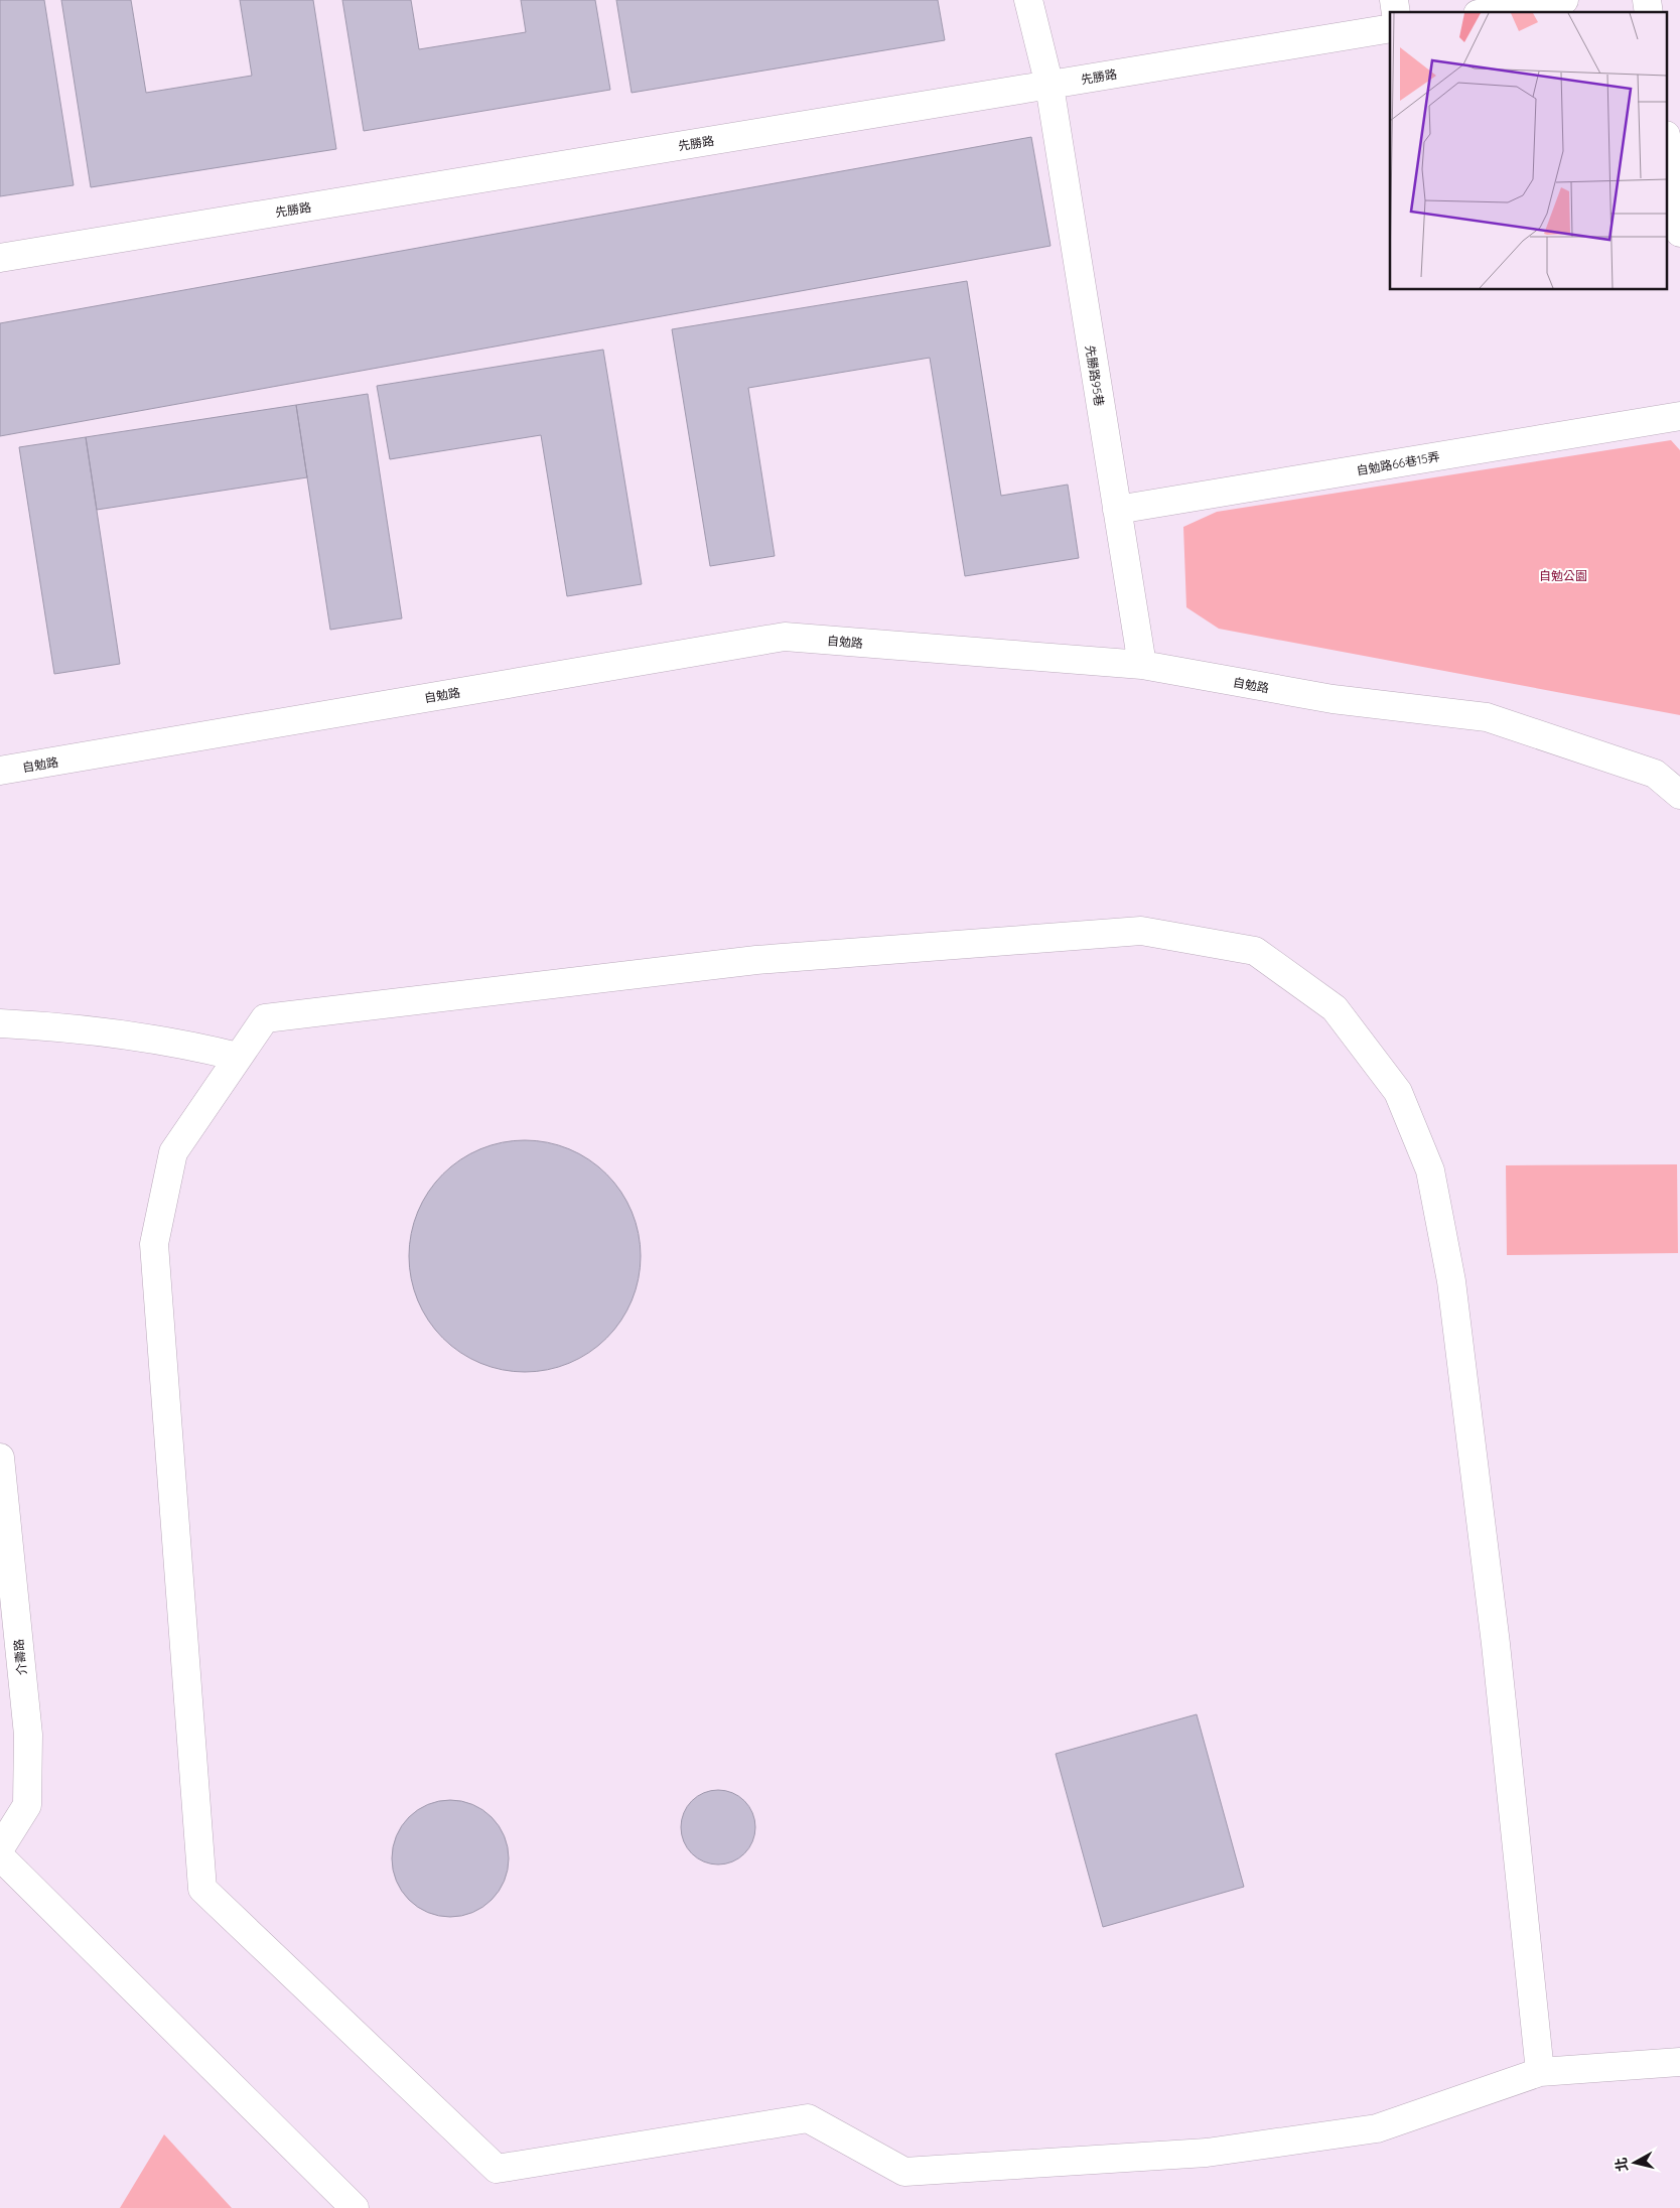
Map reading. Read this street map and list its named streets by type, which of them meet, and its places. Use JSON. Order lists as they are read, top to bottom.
{
  "streets": {
    "street": [
      "先勝路",
      "先勝路95巷",
      "自勉路66巷15弄",
      "自勉路",
      "介壽路"
    ]
  },
  "crossings": [
    ["先勝路", "先勝路95巷"],
    ["先勝路95巷", "自勉路66巷15弄"],
    ["先勝路95巷", "自勉路"]
  ],
  "parks": ["自勉公園"],
  "north": "left"
}
